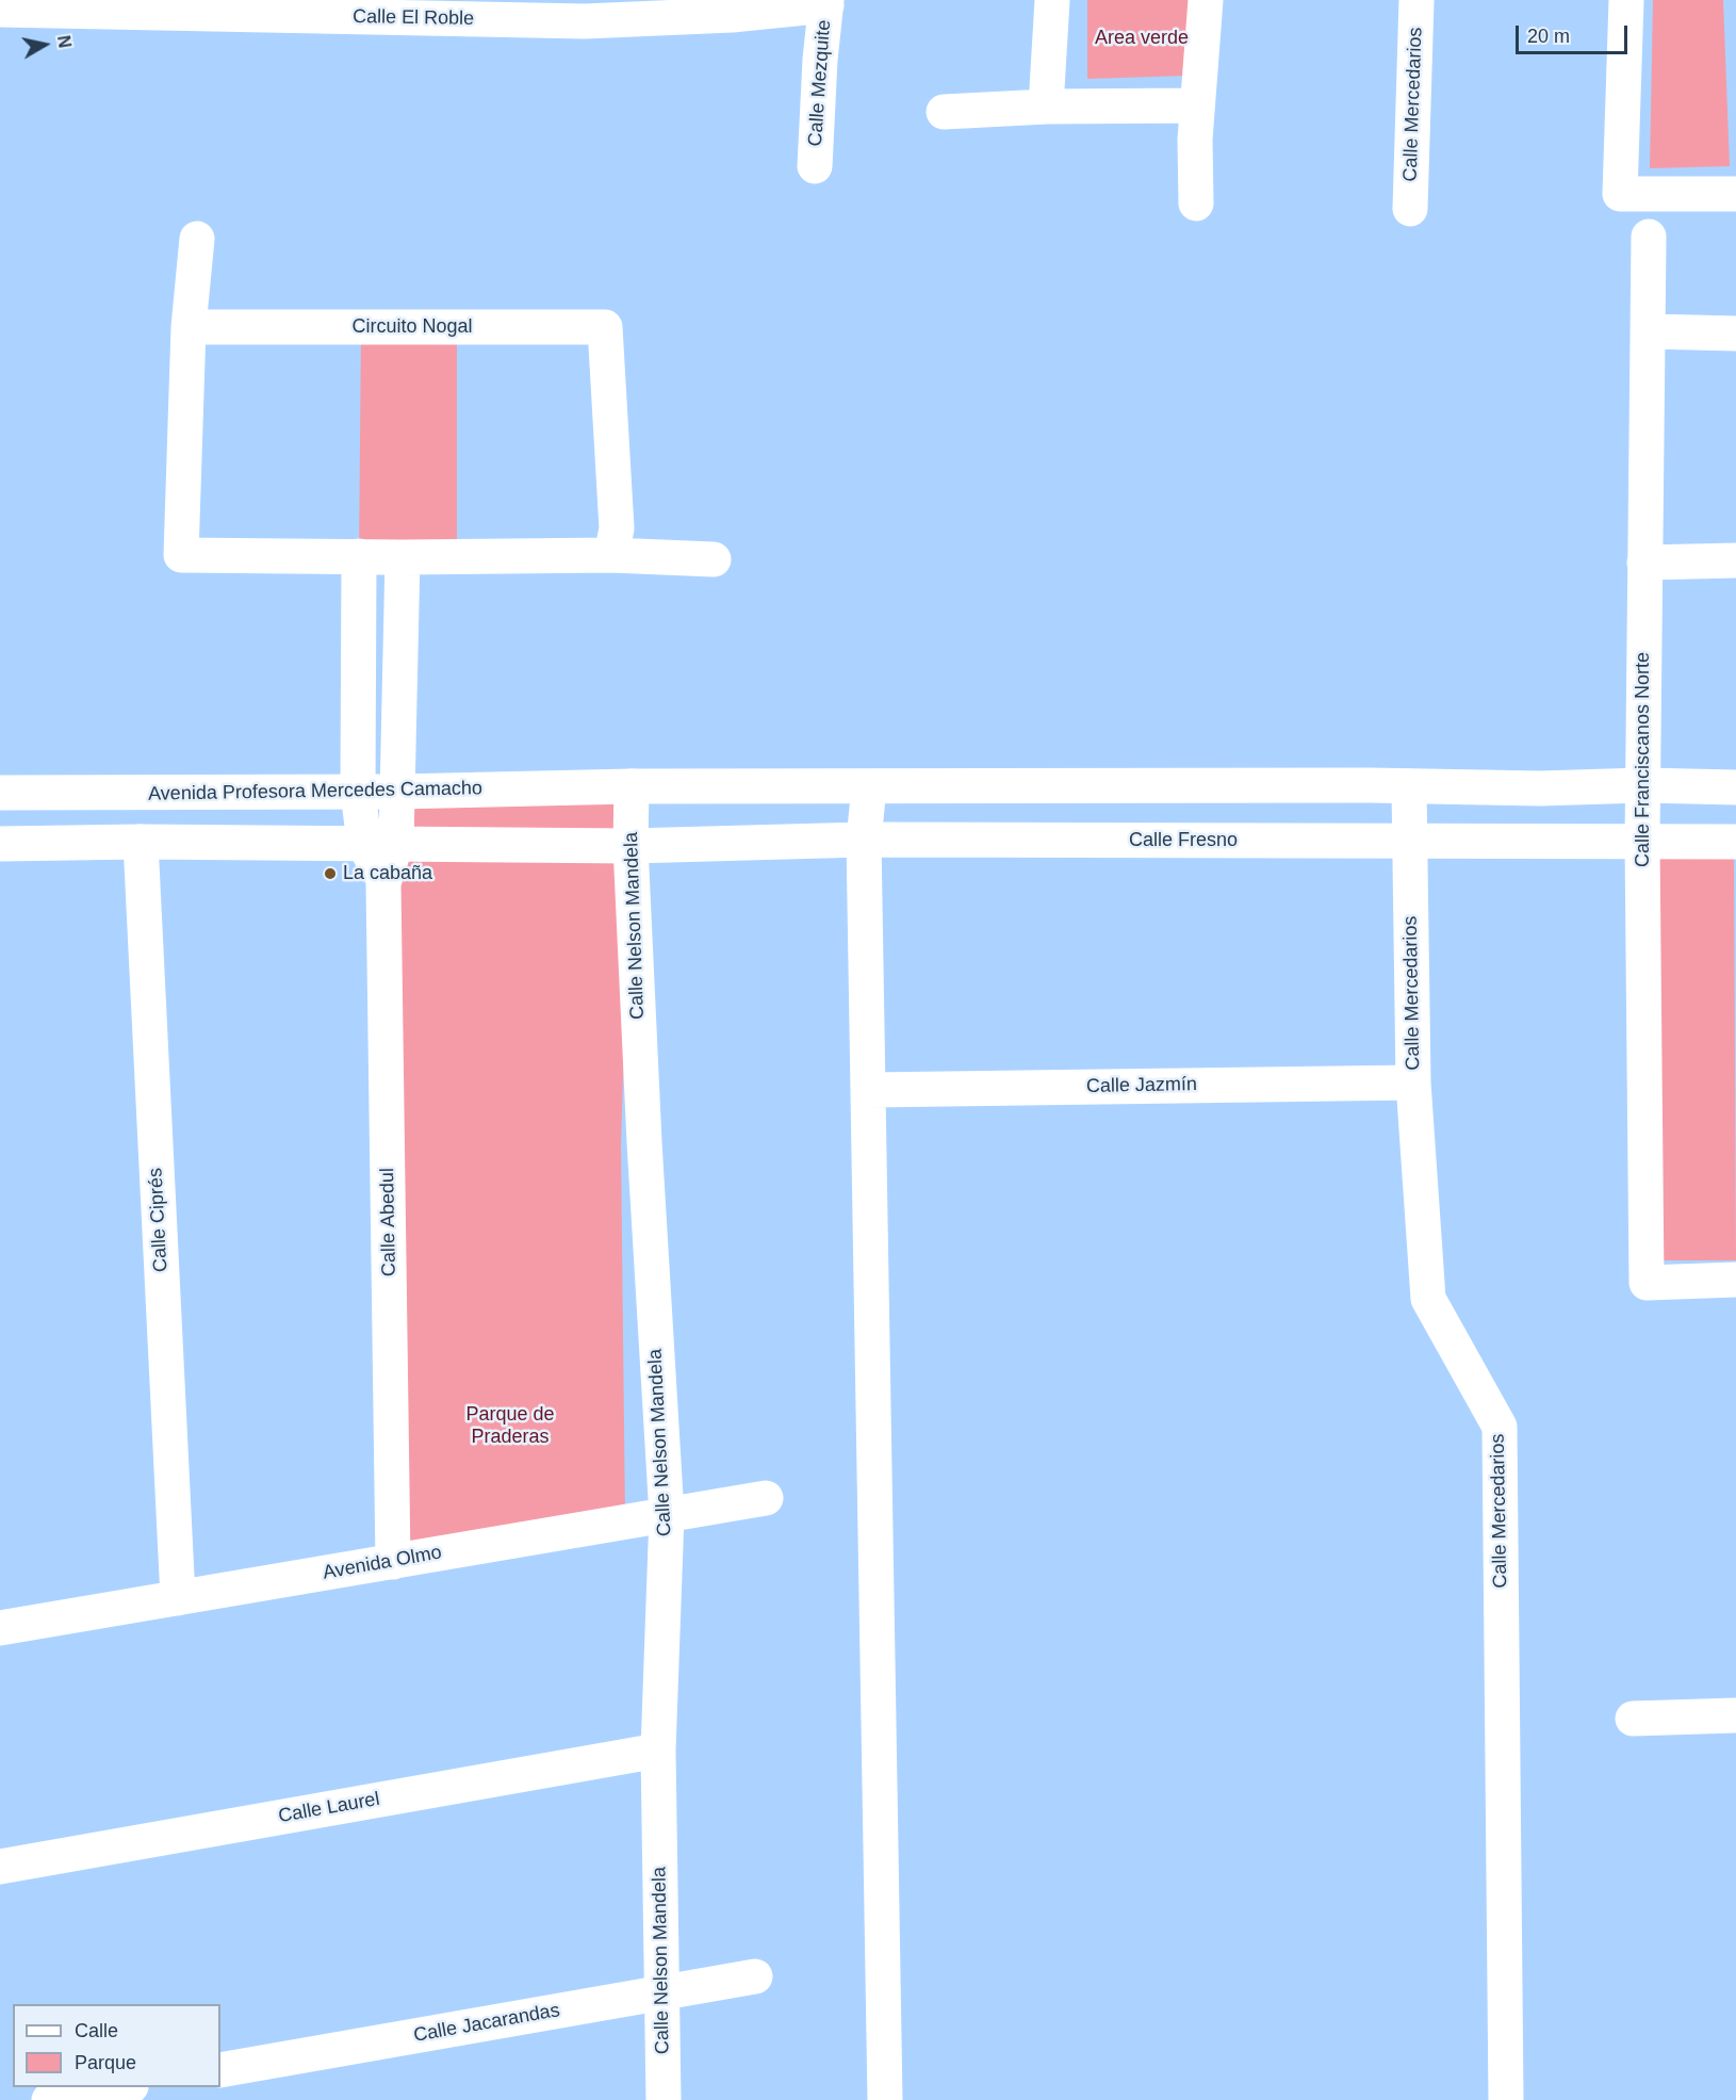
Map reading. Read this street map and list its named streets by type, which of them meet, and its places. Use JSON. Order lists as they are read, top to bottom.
{
  "streets": {
    "street": [
      "Calle El Roble",
      "Calle Mezquite",
      "Calle Mercedarios",
      "Circuito Nogal",
      "Calle Franciscanos Norte",
      "Avenida Profesora Mercedes Camacho",
      "Calle Fresno",
      "Calle Nelson Mandela",
      "Calle Jazmín",
      "Calle Ciprés",
      "Calle Abedul",
      "Avenida Olmo",
      "Calle Laurel",
      "Calle Jacarandas"
    ]
  },
  "crossings": [
    ["Calle El Roble", "Calle Mezquite"],
    ["Calle Mercedarios", "Calle Fresno"],
    ["Calle Mercedarios", "Calle Jazmín"],
    ["Calle Franciscanos Norte", "Calle Fresno"],
    ["Avenida Profesora Mercedes Camacho", "Calle Nelson Mandela"],
    ["Calle Fresno", "Calle Nelson Mandela"],
    ["Calle Nelson Mandela", "Avenida Olmo"],
    ["Calle Nelson Mandela", "Calle Laurel"],
    ["Calle Nelson Mandela", "Calle Jacarandas"],
    ["Calle Ciprés", "Avenida Olmo"],
    ["Calle Abedul", "Avenida Olmo"]
  ],
  "parks": ["Area verde", "Parque de Praderas"],
  "places": ["La cabaña"],
  "legend": ["Calle", "Parque"],
  "scale_bar": "20 m",
  "north": "right"
}
